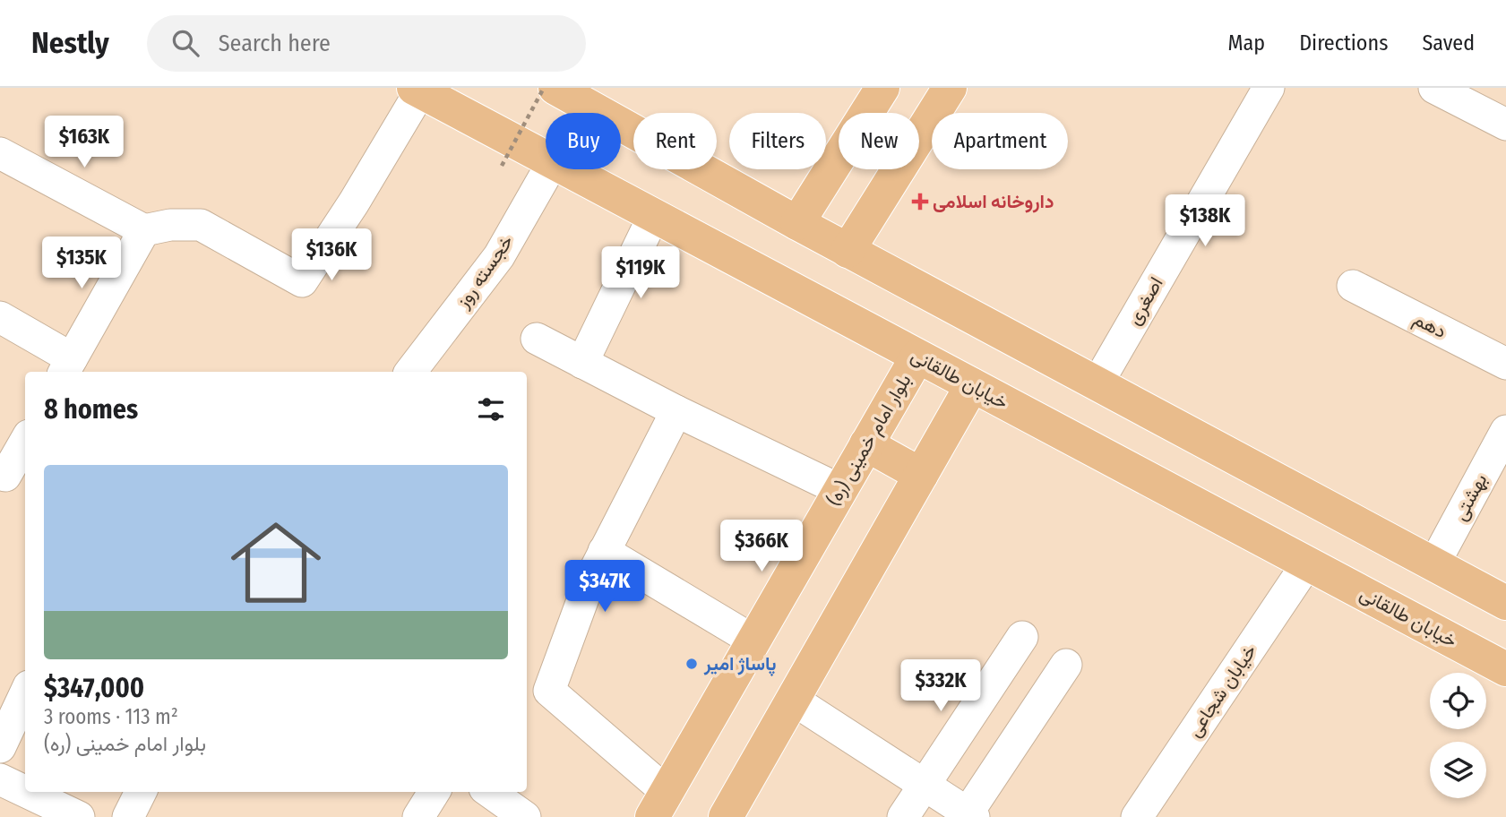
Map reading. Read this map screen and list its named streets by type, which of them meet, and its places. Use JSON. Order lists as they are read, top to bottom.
{
  "streets": {
    "main road": ["خیابان طالقانی", "بلوار امام خمینی (ره)"],
    "street": [
      "خجسته روز",
      "اصغری",
      "دهم",
      "بهشتی",
      "خیابان شجاعی"
    ]
  },
  "crossings": [
    ["خیابان طالقانی", "بلوار امام خمینی (ره)"],
    ["خیابان طالقانی", "خیابان شجاعی"]
  ],
  "places": {
    "health": ["داروخانه اسلامی"],
    "other": ["پاساژ امیر"]
  },
  "page": {
    "header": "Nestly",
    "search": "Search here",
    "nav": ["Map", "Directions", "Saved"],
    "chip": [
      "Buy",
      "Rent",
      "Filters",
      "New",
      "Apartment"
    ],
    "price": [
      "$163K",
      "$138K",
      "$136K",
      "$135K",
      "$119K",
      "$366K",
      "$347K",
      "$332K"
    ],
    "heading": "8 homes",
    "list": [
      {
        "name": "$347,000",
        "note": "3 rooms · 113 m² · بلوار امام خمینی (ره)"
      }
    ]
  }
}
